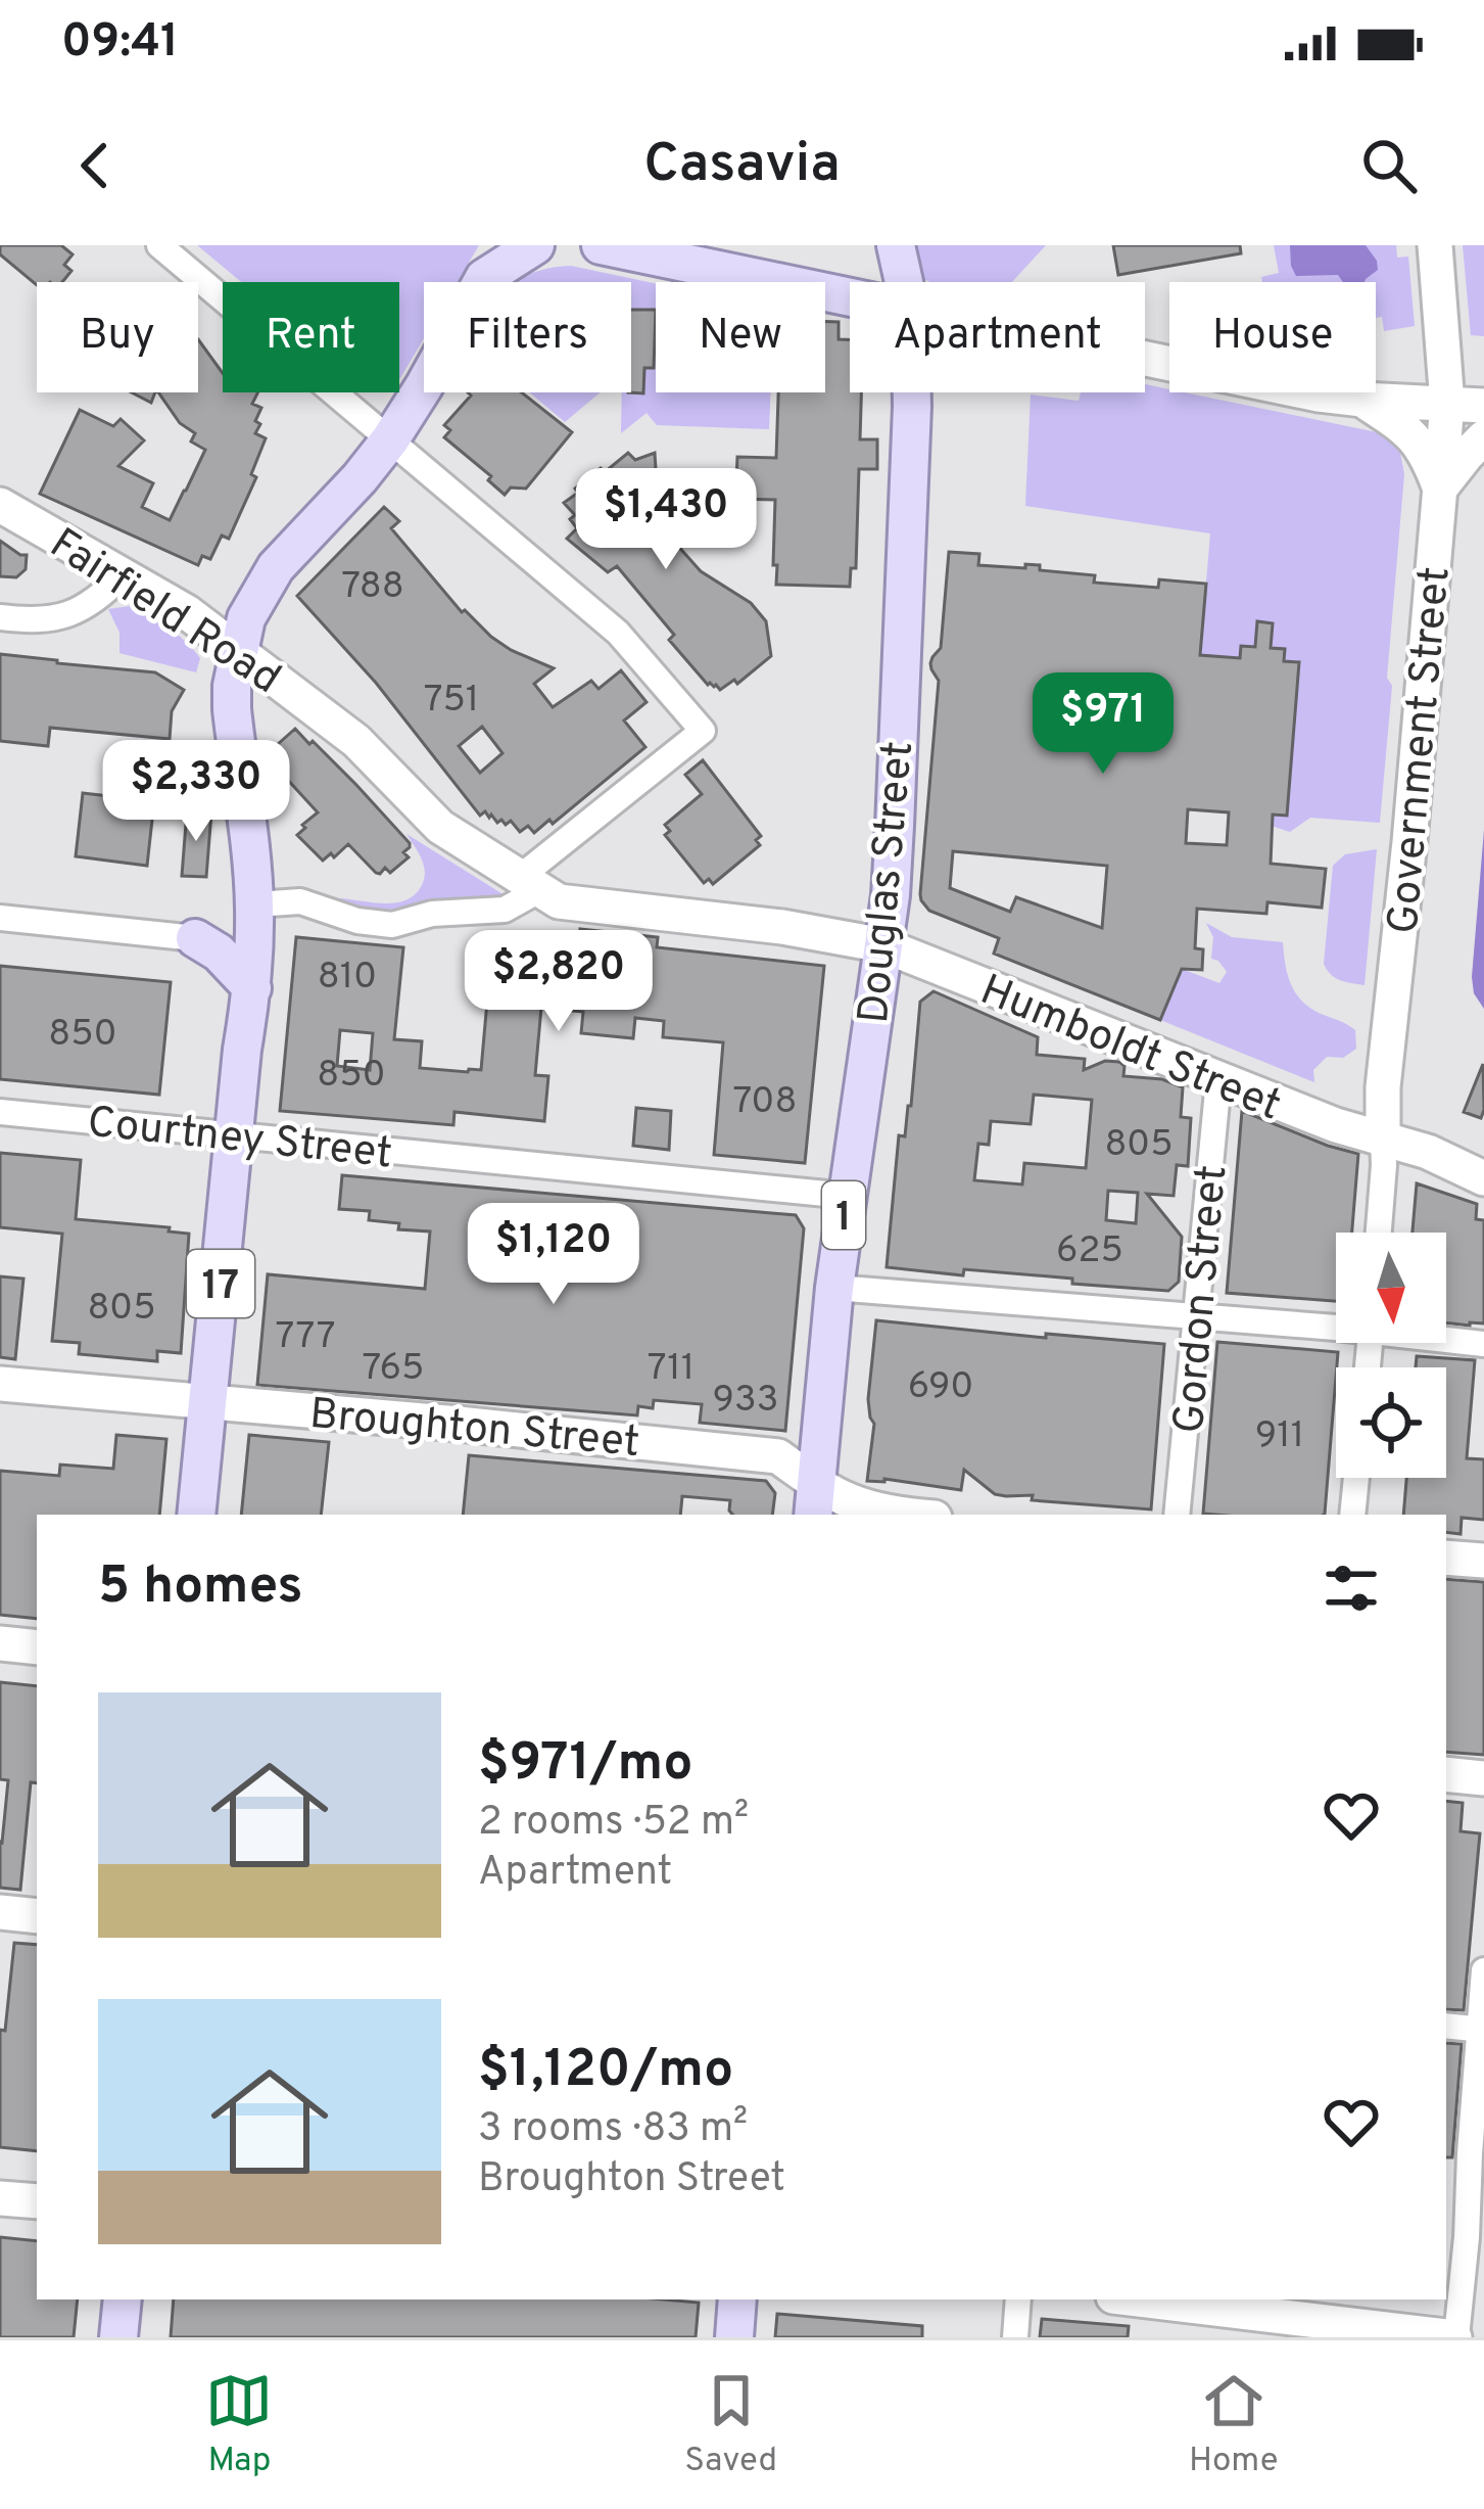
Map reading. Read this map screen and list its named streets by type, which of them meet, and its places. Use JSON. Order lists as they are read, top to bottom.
{
  "streets": {
    "main road": ["Douglas Street", "1", "17"],
    "street": [
      "Fairfield Road",
      "Government Street",
      "Humboldt Street",
      "Courtney Street",
      "Gordon Street",
      "Broughton Street"
    ]
  },
  "crossings": [
    ["Fairfield Road", "Humboldt Street"],
    ["Fairfield Road", "17"],
    ["Government Street", "Humboldt Street"],
    ["Douglas Street", "Humboldt Street"],
    ["Douglas Street", "Courtney Street"],
    ["Douglas Street", "Broughton Street"],
    ["Humboldt Street", "Gordon Street"],
    ["Courtney Street", "17"],
    ["17", "Broughton Street"]
  ],
  "house_numbers": [
    "788",
    "751",
    "810",
    "850",
    "850",
    "708",
    "805",
    "625",
    "805",
    "777",
    "765",
    "711",
    "690",
    "933",
    "911"
  ],
  "north": "bottom",
  "page": {
    "status": "09:41",
    "header": "Casavia",
    "chip": [
      "Buy",
      "Rent",
      "Filters",
      "New",
      "Apartment",
      "House"
    ],
    "price": [
      "$1,430",
      "$971",
      "$2,330",
      "$2,820",
      "$1,120"
    ],
    "heading": "5 homes",
    "list": [
      {
        "name": "$971/mo",
        "note": "2 rooms · 52 m² · Apartment"
      },
      {
        "name": "$1,120/mo",
        "note": "3 rooms · 83 m² · Broughton Street"
      }
    ],
    "tabs": ["Map", "Saved", "Home"]
  }
}
